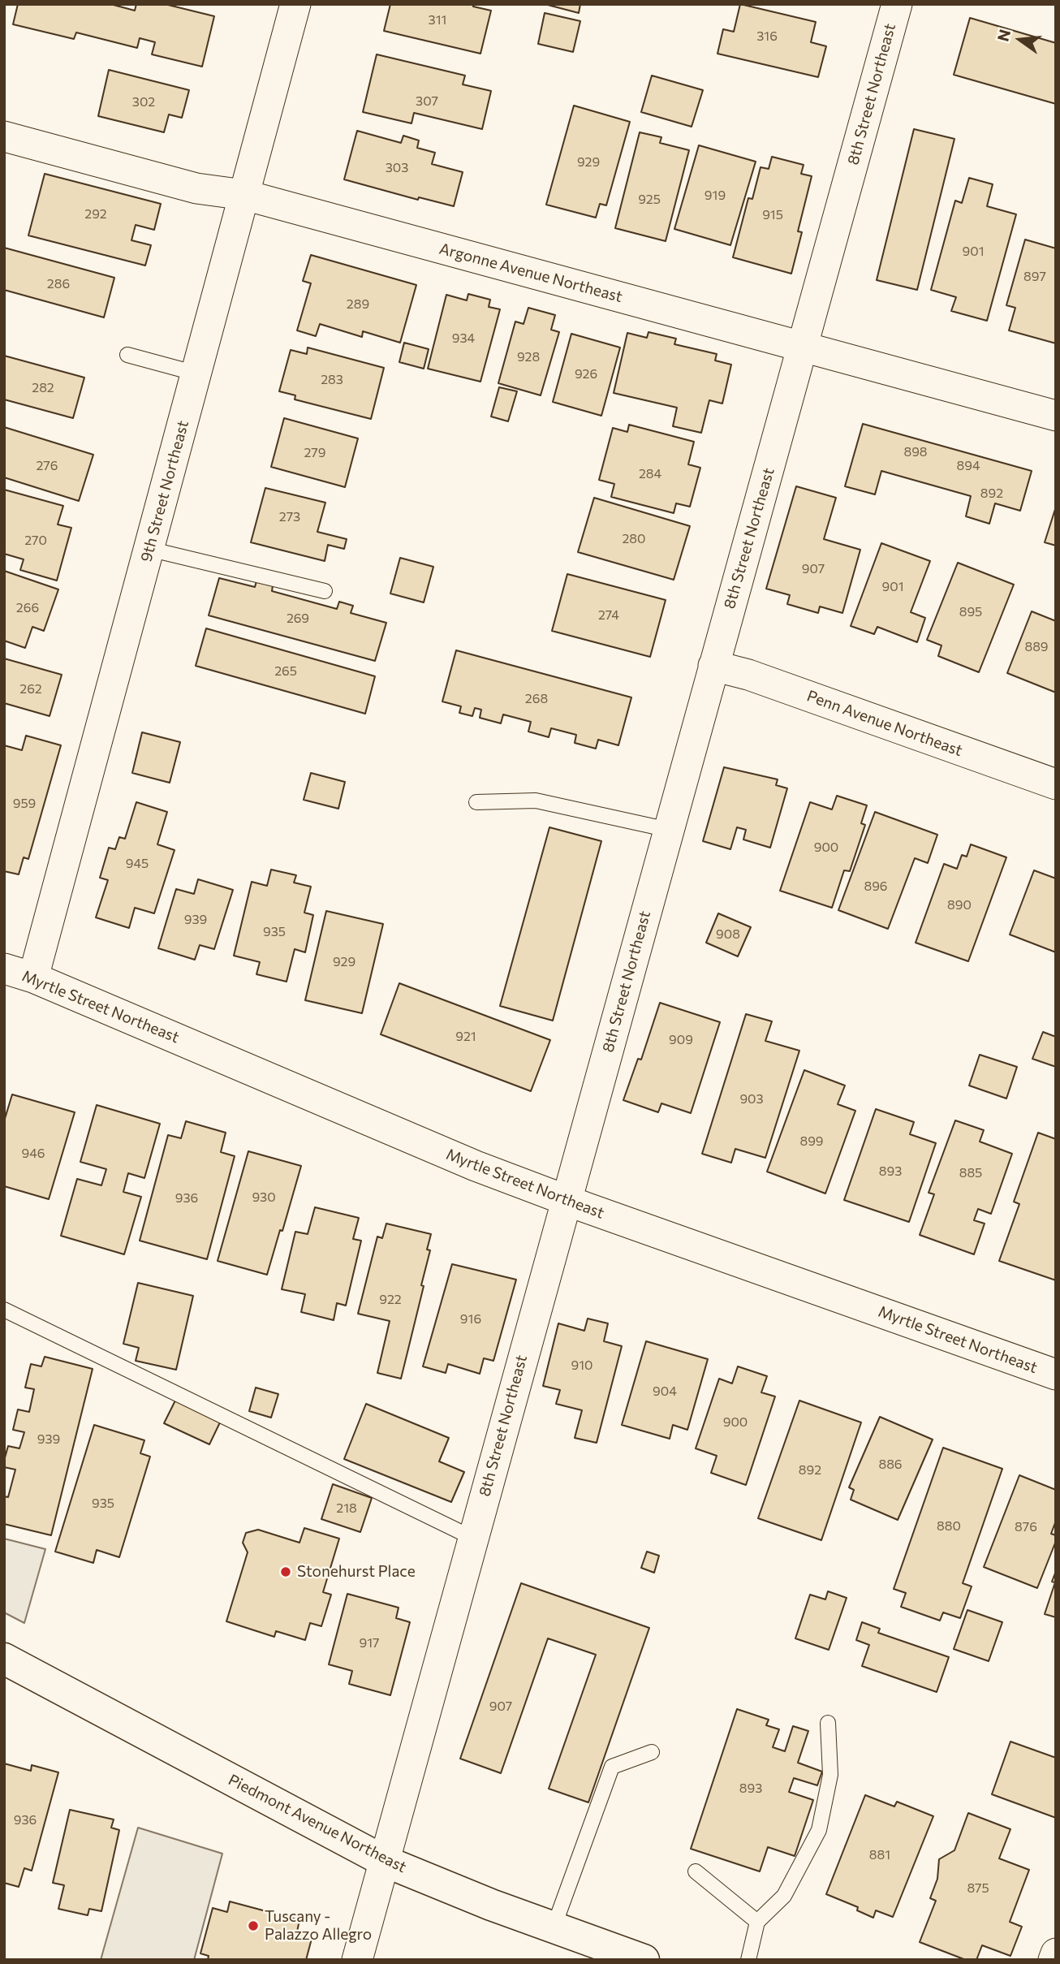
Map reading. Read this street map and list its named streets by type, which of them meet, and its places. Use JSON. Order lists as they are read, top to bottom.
{
  "streets": {
    "main road": ["Piedmont Avenue Northeast"],
    "street": [
      "8th Street Northeast",
      "Argonne Avenue Northeast",
      "9th Street Northeast",
      "Penn Avenue Northeast",
      "Myrtle Street Northeast"
    ]
  },
  "crossings": [
    ["8th Street Northeast", "Argonne Avenue Northeast"],
    ["8th Street Northeast", "Penn Avenue Northeast"],
    ["8th Street Northeast", "Myrtle Street Northeast"],
    ["8th Street Northeast", "Piedmont Avenue Northeast"],
    ["Argonne Avenue Northeast", "9th Street Northeast"],
    ["9th Street Northeast", "Myrtle Street Northeast"]
  ],
  "places": ["Stonehurst Place", "Tuscany - Palazzo Allegro"],
  "house_numbers": [
    "311",
    "316",
    "307",
    "302",
    "929",
    "303",
    "919",
    "925",
    "292",
    "915",
    "901",
    "897",
    "286",
    "289",
    "934",
    "928",
    "926",
    "283",
    "282",
    "898",
    "279",
    "276",
    "894",
    "284",
    "892",
    "273",
    "280",
    "270",
    "907",
    "901",
    "266",
    "895",
    "274",
    "269",
    "889",
    "265",
    "262",
    "268",
    "959",
    "900",
    "945",
    "896",
    "890",
    "939",
    "935",
    "908",
    "929",
    "921",
    "909",
    "903",
    "899",
    "946",
    "893",
    "885",
    "930",
    "936",
    "922",
    "916",
    "910",
    "904",
    "900",
    "939",
    "886",
    "892",
    "935",
    "218",
    "880",
    "876",
    "917",
    "907",
    "893",
    "936",
    "881",
    "875"
  ],
  "north": "left"
}
